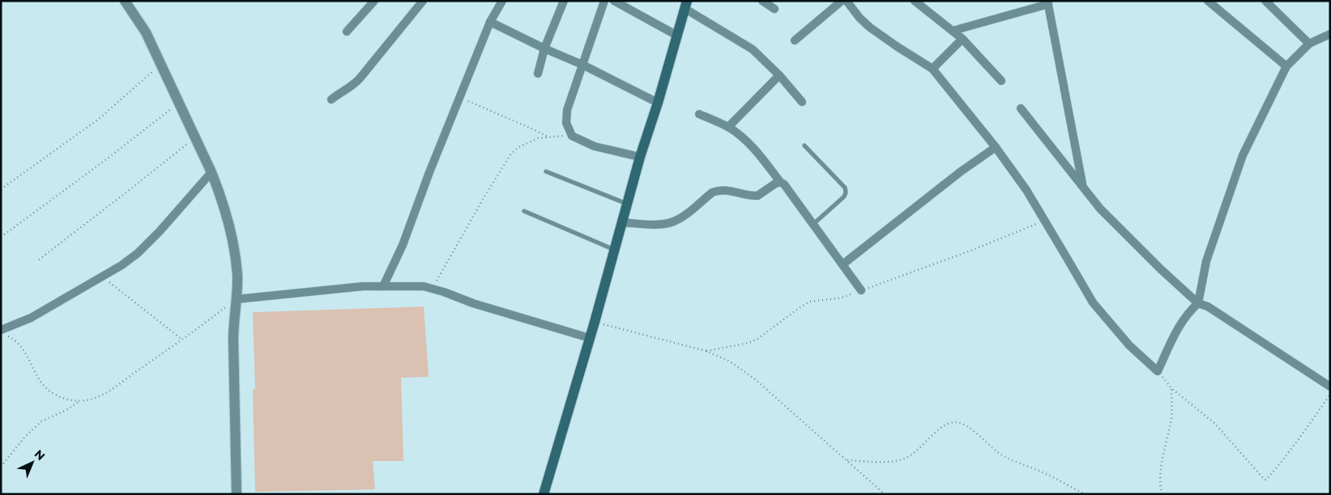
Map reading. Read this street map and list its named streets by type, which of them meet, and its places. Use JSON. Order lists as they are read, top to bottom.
{
  "north": "top right"
}
